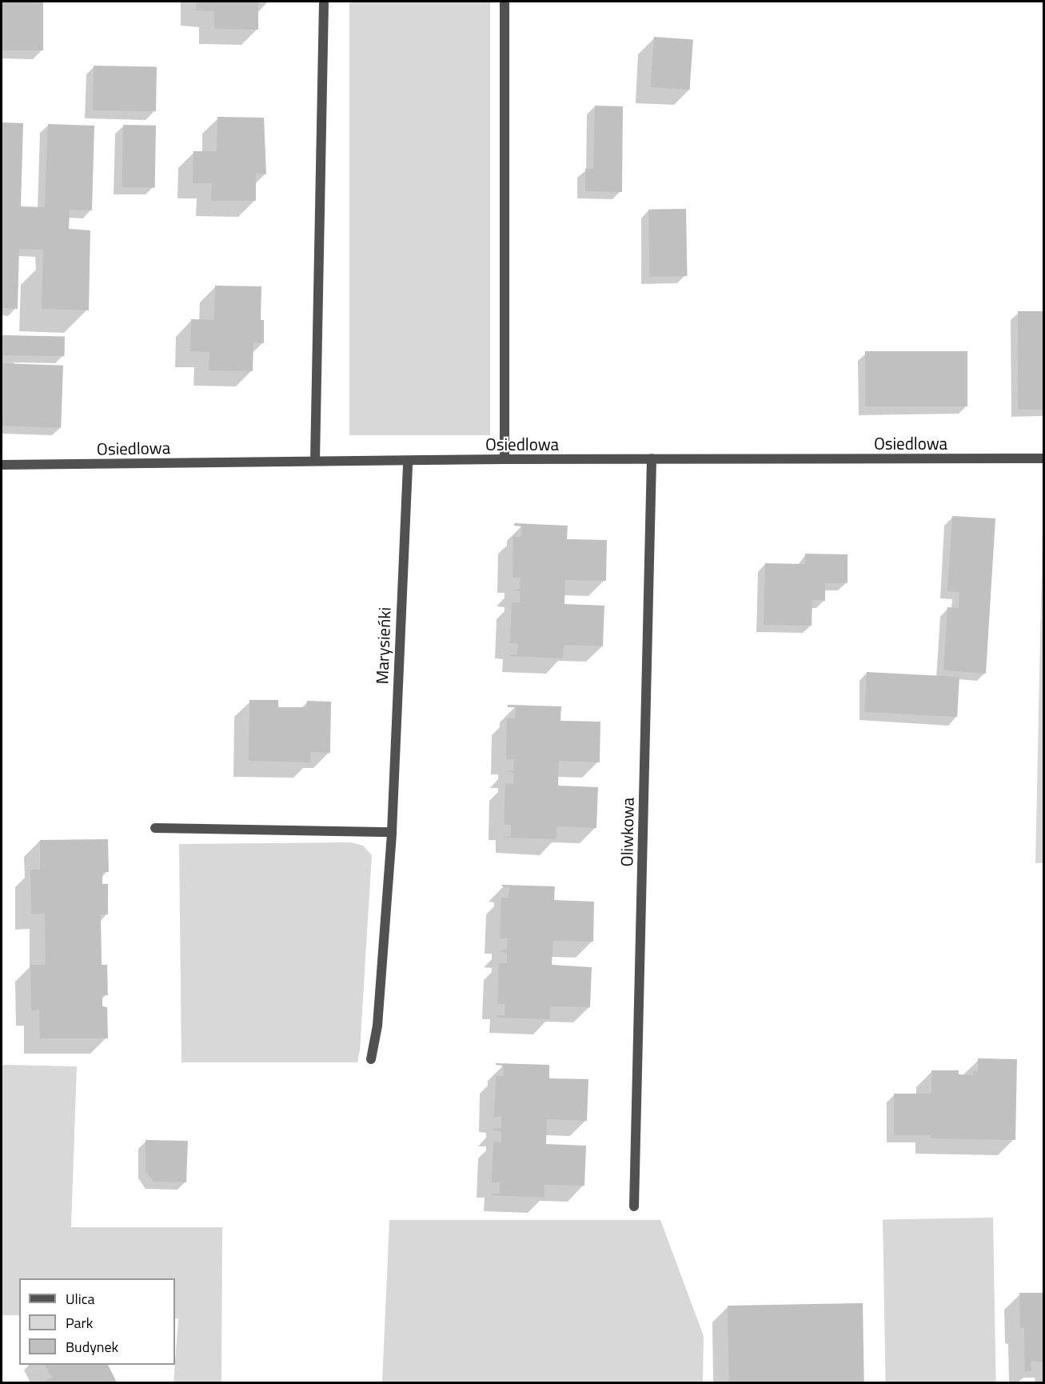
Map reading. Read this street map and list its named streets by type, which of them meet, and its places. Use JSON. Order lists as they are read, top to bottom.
{
  "streets": {
    "street": ["Osiedlowa", "Marysieńki", "Oliwkowa"]
  },
  "crossings": [
    ["Osiedlowa", "Marysieńki"],
    ["Osiedlowa", "Oliwkowa"]
  ],
  "legend": ["Ulica", "Park", "Budynek"]
}
